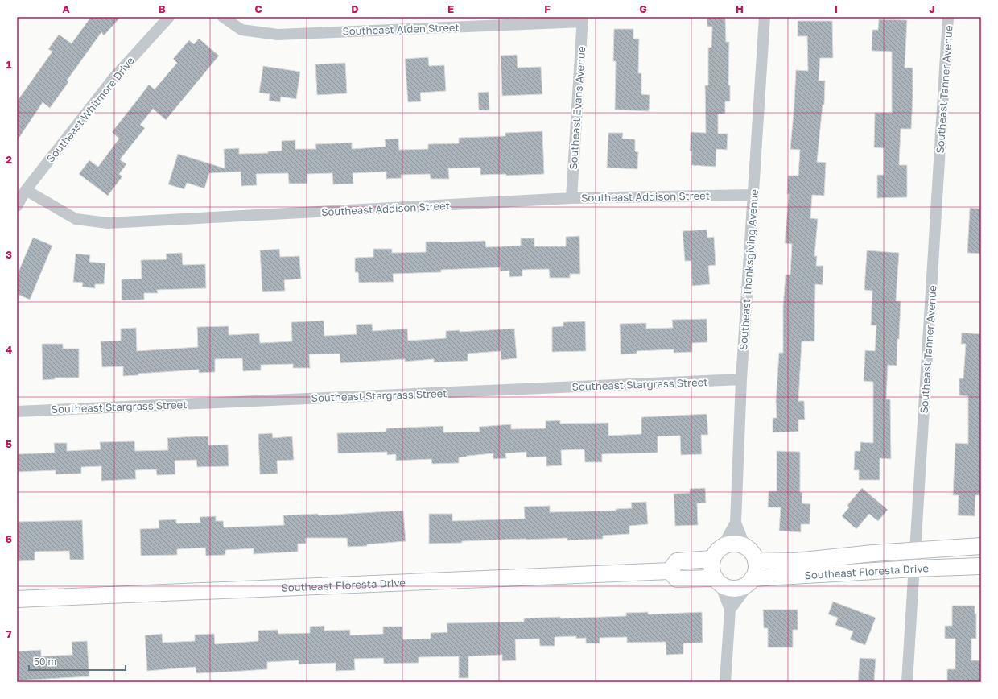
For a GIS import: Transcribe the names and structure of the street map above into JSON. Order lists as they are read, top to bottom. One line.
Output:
{"streets":{"street":["Southeast Alden Street","Southeast Tanner Avenue","Southeast Evans Avenue","Southeast Whitmore Drive","Southeast Addison Street","Southeast Thanksgiving Avenue","Southeast Stargrass Street","Southeast Floresta Drive"]},"crossings":[["Southeast Alden Street","Southeast Evans Avenue"],["Southeast Tanner Avenue","Southeast Floresta Drive"],["Southeast Evans Avenue","Southeast Addison Street"],["Southeast Whitmore Drive","Southeast Addison Street"],["Southeast Addison Street","Southeast Thanksgiving Avenue"],["Southeast Thanksgiving Avenue","Southeast Stargrass Street"],["Southeast Thanksgiving Avenue","Southeast Floresta Drive"]],"scale_bar":"50 m","grid":{"columns":["A","B","C","D","E","F","G","H","I","J"],"rows":["1","2","3","4","5","6","7"]}}
